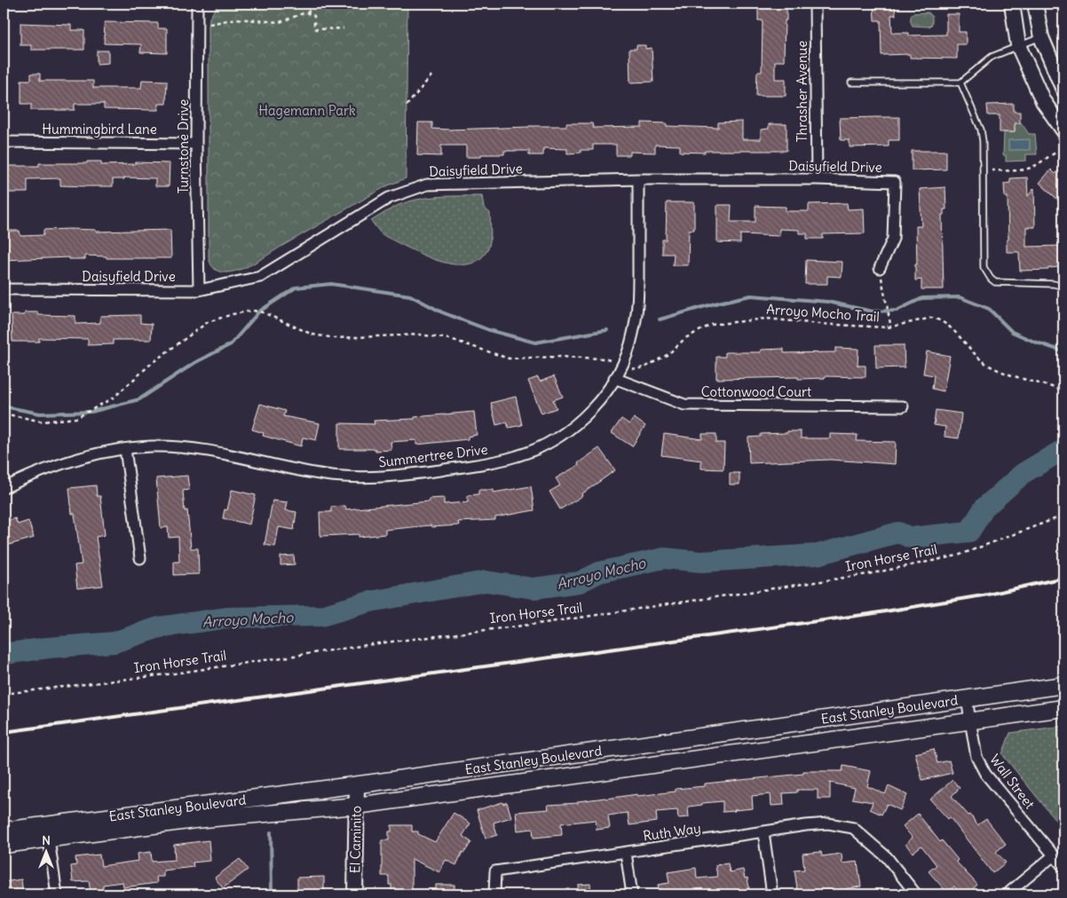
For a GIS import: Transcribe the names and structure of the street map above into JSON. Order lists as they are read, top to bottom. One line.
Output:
{"streets":{"main road":["East Stanley Boulevard","El Caminito"],"street":["Thrasher Avenue","Hummingbird Lane","Turnstone Drive","Daisyfield Drive","Cottonwood Court","Summertree Drive","Wall Street","Ruth Way"],"path":["Arroyo Mocho Trail","Iron Horse Trail"]},"crossings":[["Thrasher Avenue","Daisyfield Drive"],["Hummingbird Lane","Turnstone Drive"],["Turnstone Drive","Daisyfield Drive"],["Daisyfield Drive","Summertree Drive"],["Arroyo Mocho Trail","Summertree Drive"],["Cottonwood Court","Summertree Drive"],["East Stanley Boulevard","Wall Street"],["East Stanley Boulevard","El Caminito"]],"water":["Arroyo Mocho"],"parks":["Hagemann Park"],"north":"top"}
